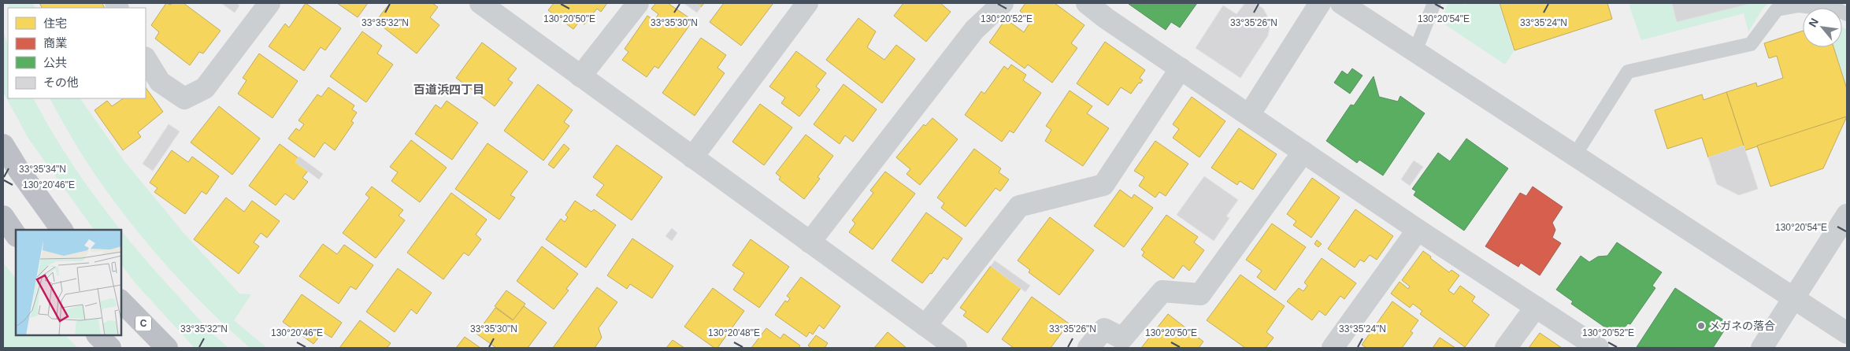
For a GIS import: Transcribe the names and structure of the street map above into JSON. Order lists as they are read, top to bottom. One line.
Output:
{"streets":{"highway":["C"]},"districts":["百道浜四丁目"],"places":["メガネの落合"],"legend":["住宅","商業","公共","その他"],"north":"top left","coordinates":["130°20'50\"E","130°20'52\"E","130°20'54\"E","33°35'26\"N","33°35'24\"N","33°35'32\"N","33°35'30\"N","33°35'34\"N","130°20'46\"E","130°20'48\"E"]}
